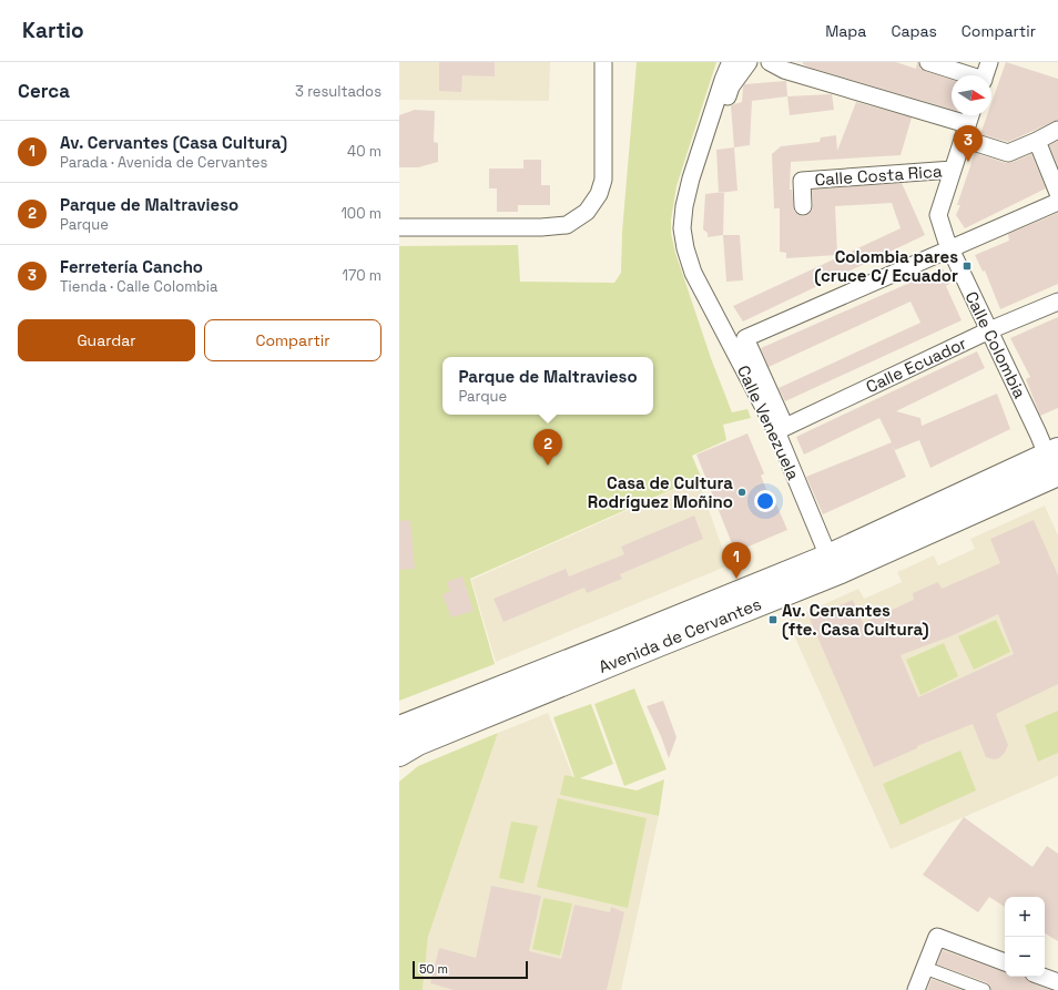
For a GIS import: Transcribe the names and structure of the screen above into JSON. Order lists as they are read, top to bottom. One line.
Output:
{"streets":{"main road":["Avenida de Cervantes"],"street":["Calle Costa Rica","Calle Colombia","Calle Ecuador","Calle Venezuela"]},"crossings":[["Calle Costa Rica","Calle Colombia"],["Calle Colombia","Calle Ecuador"],["Calle Colombia","Avenida de Cervantes"],["Calle Ecuador","Calle Venezuela"],["Calle Venezuela","Avenida de Cervantes"]],"places":{"transit":["Colombia pares (cruce C/ Ecuador","Av. Cervantes (fte. Casa Cultura)"],"other":["Casa de Cultura Rodríguez Moñino"]},"scale_bar":"50 m","north":"right","page":{"header":"Kartio","nav":["Mapa","Capas","Compartir"],"heading":["Cerca","3 resultados"],"list":[{"mark":"1","name":"Av. Cervantes (Casa Cultura)","note":"Parada · Avenida de Cervantes","value":"40 m"},{"mark":"2","name":"Parque de Maltravieso","note":"Parque","value":"100 m"},{"mark":"3","name":"Ferretería Cancho","note":"Tienda · Calle Colombia","value":"170 m"}],"pins":["3","2","1"],"buttons":["Guardar","Compartir"],"popup":["Parque de Maltravieso","Parque"],"map_buttons":["+","−"],"scale":"50 m"}}
